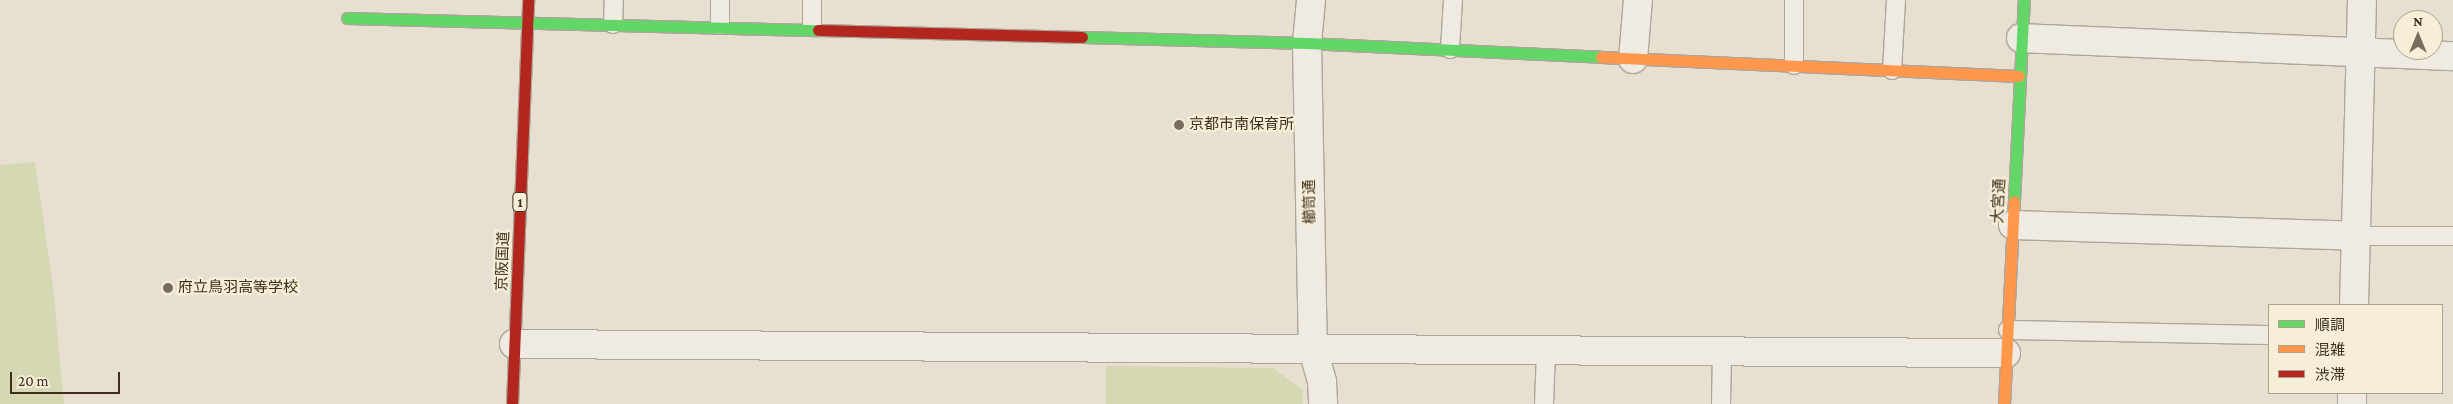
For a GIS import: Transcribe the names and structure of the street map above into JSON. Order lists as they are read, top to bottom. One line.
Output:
{"streets":{"main road":["大宮通","1","京阪国道"],"street":["櫛笥通"]},"places":["京都市南保育所","府立鳥羽高等学校"],"legend":["順調","混雑","渋滞"],"scale_bar":"20 m","north":"top"}
